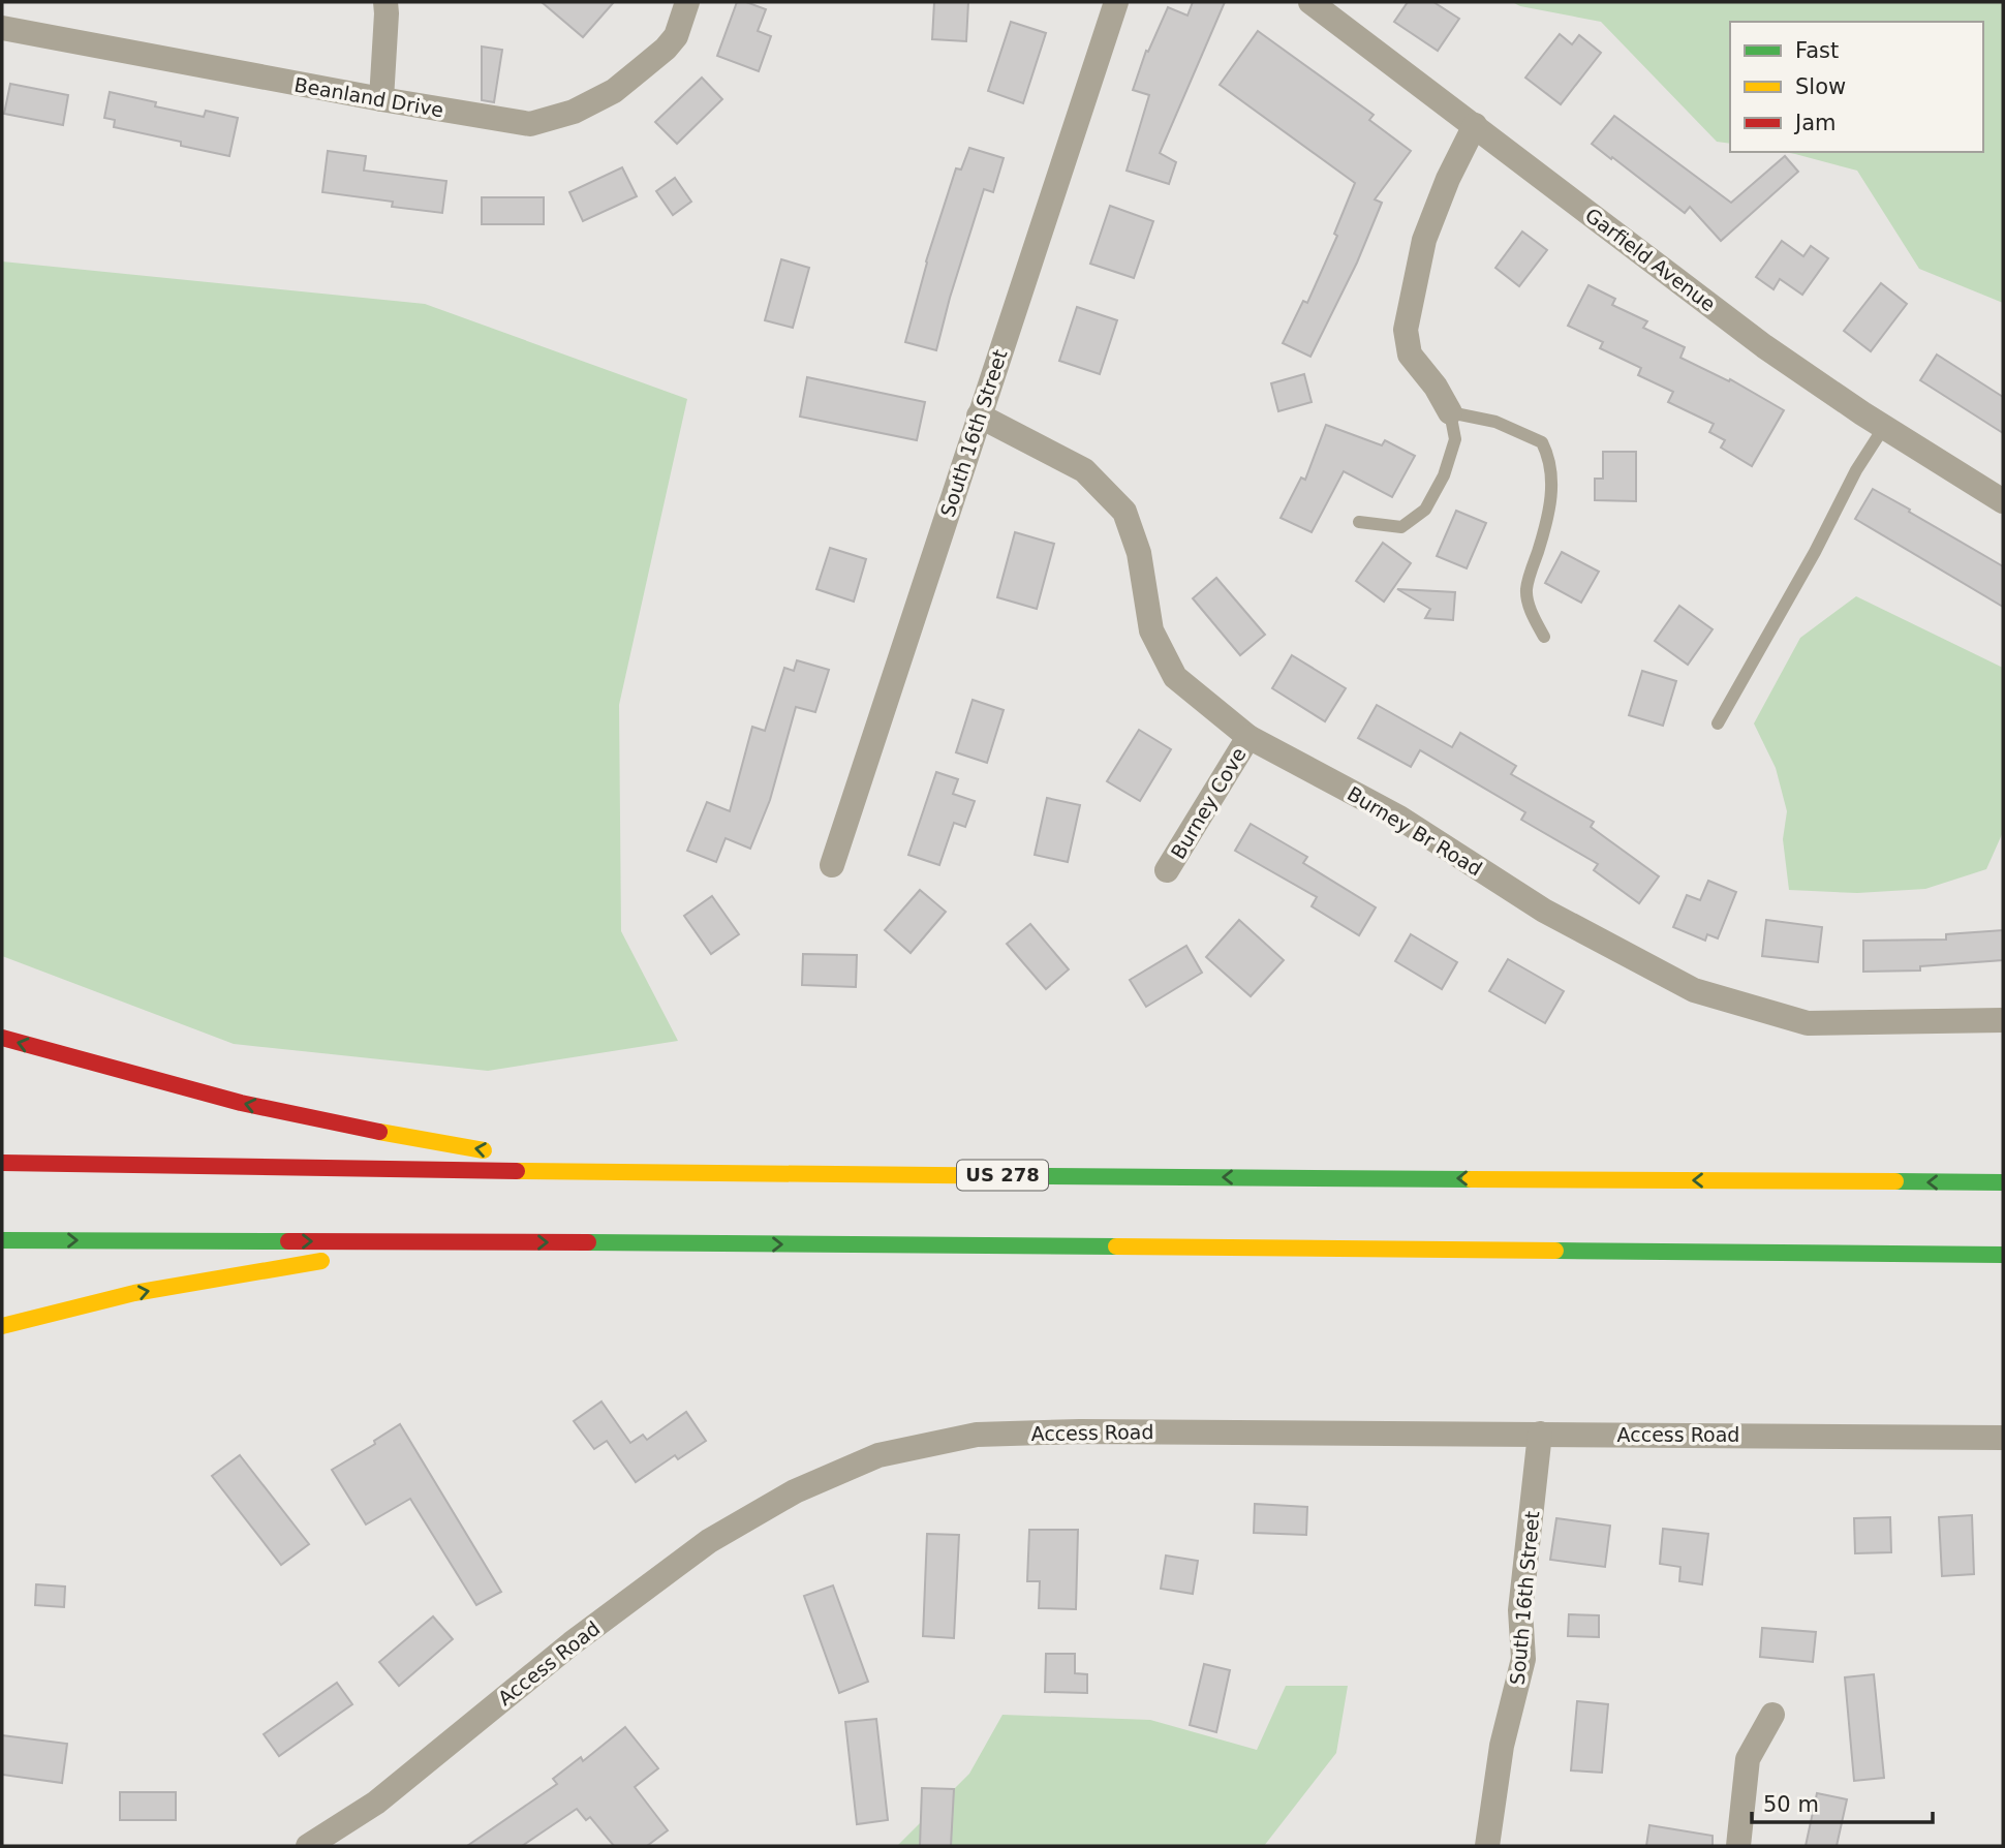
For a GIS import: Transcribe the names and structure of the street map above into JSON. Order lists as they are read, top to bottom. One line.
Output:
{"streets":{"highway":["US 278"],"street":["Beanland Drive","Garfield Avenue","South 16th Street","Burney Cove","Burney Br Road","Access Road"]},"crossings":[["South 16th Street","Burney Br Road"],["South 16th Street","Access Road"],["Burney Cove","Burney Br Road"]],"legend":["Fast","Slow","Jam"],"scale_bar":"50 m"}
